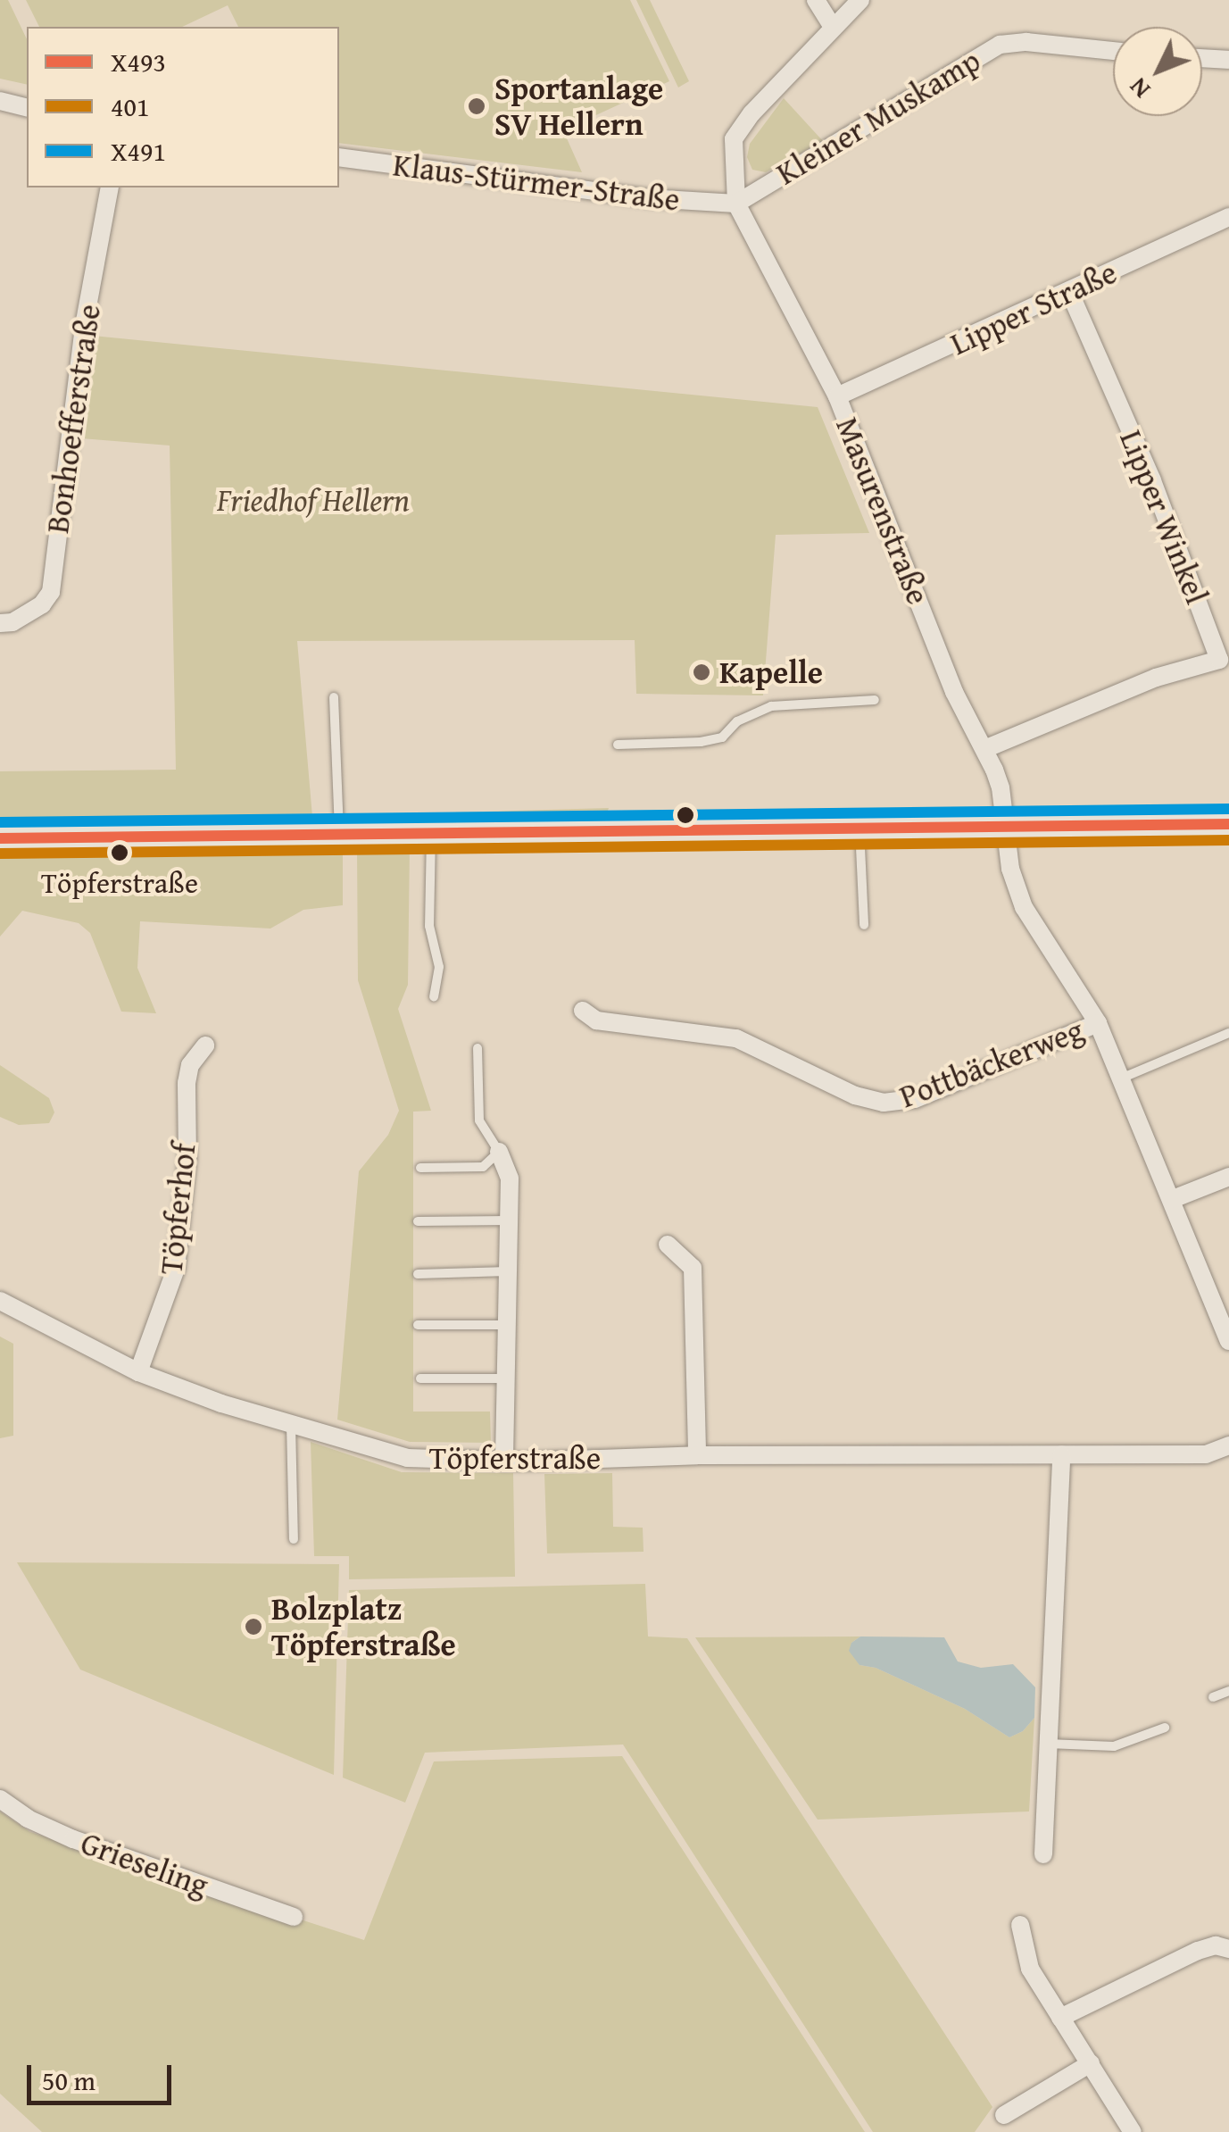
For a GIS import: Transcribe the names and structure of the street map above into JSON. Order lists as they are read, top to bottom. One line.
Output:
{"streets":{"street":["Kleiner Muskamp","Klaus-Stürmer-Straße","Lipper Straße","Bonhoefferstraße","Masurenstraße","Lipper Winkel","Pottbäckerweg","Töpferhof","Töpferstraße","Grieseling"]},"crossings":[["Kleiner Muskamp","Klaus-Stürmer-Straße"],["Kleiner Muskamp","Masurenstraße"],["Klaus-Stürmer-Straße","Masurenstraße"],["Lipper Straße","Masurenstraße"],["Lipper Straße","Lipper Winkel"],["Masurenstraße","Lipper Winkel"],["Masurenstraße","Pottbäckerweg"],["Töpferhof","Töpferstraße"]],"parks":["Friedhof Hellern"],"places":["Sportanlage SV Hellern","Kapelle","Töpferstraße","Bolzplatz Töpferstraße"],"lines":["transit line X491","transit line X493","transit line 401"],"legend":["X493","401","X491"],"scale_bar":"50 m","north":"bottom left"}
